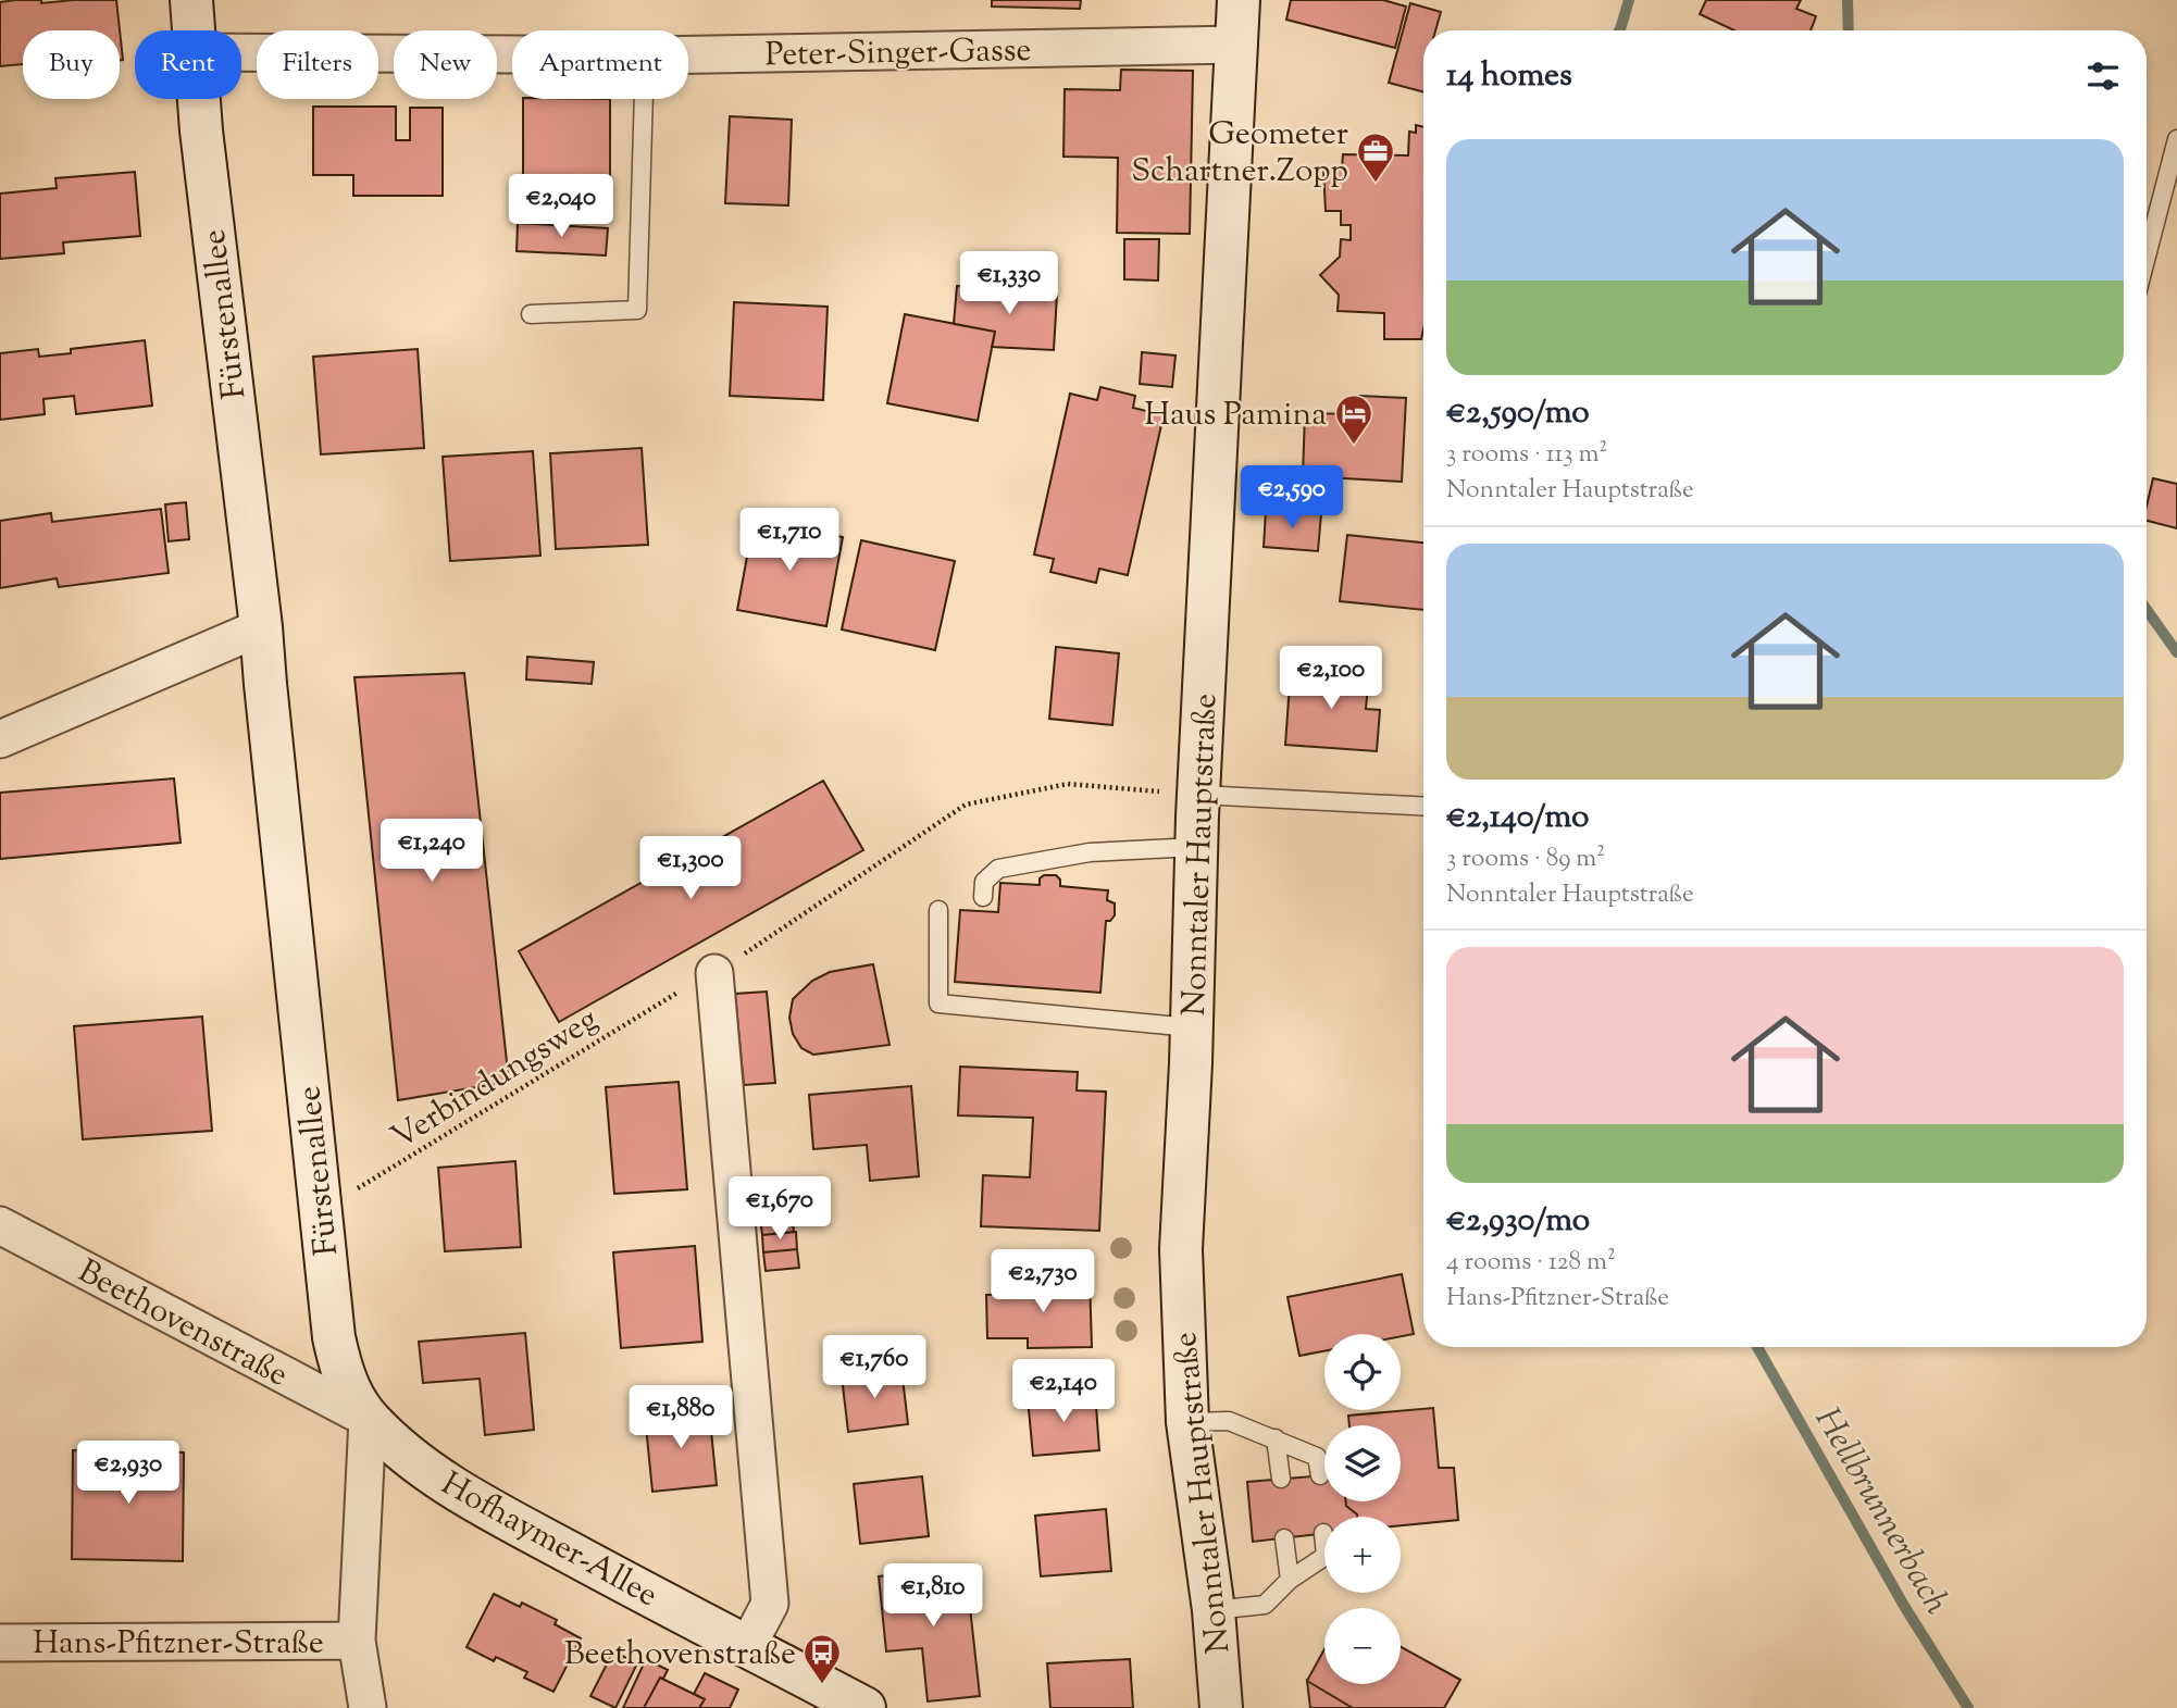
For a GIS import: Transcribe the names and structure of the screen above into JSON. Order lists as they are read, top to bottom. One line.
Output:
{"streets":{"street":["Peter-Singer-Gasse","Fürstenallee","Nonntaler Hauptstraße","Beethovenstraße","Hofhaymer-Allee","Hans-Pfitzner-Straße"],"path":["Verbindungsweg"]},"crossings":[["Peter-Singer-Gasse","Nonntaler Hauptstraße"],["Fürstenallee","Beethovenstraße"],["Fürstenallee","Hofhaymer-Allee"],["Beethovenstraße","Hofhaymer-Allee"]],"water":["Hellbrunnerbach"],"places":{"office":["Geometer Schartner.Zopp"],"hotel":["Haus Pamina"],"bus stop":["Beethovenstraße"]},"page":{"chip":["Buy","Rent","Filters","New","Apartment"],"heading":"14 homes","list":[{"name":"€2,590/mo","note":"3 rooms · 113 m² · Nonntaler Hauptstraße"},{"name":"€2,140/mo","note":"3 rooms · 89 m² · Nonntaler Hauptstraße"},{"name":"€2,930/mo","note":"4 rooms · 128 m² · Hans-Pfitzner-Straße"}],"price":["€2,040","€1,330","€2,590","€1,710","€2,100","€1,240","€1,300","€1,670","€2,730","€1,760","€2,140","€1,880","€2,930","€1,810"],"map_buttons":["+","−"]}}
